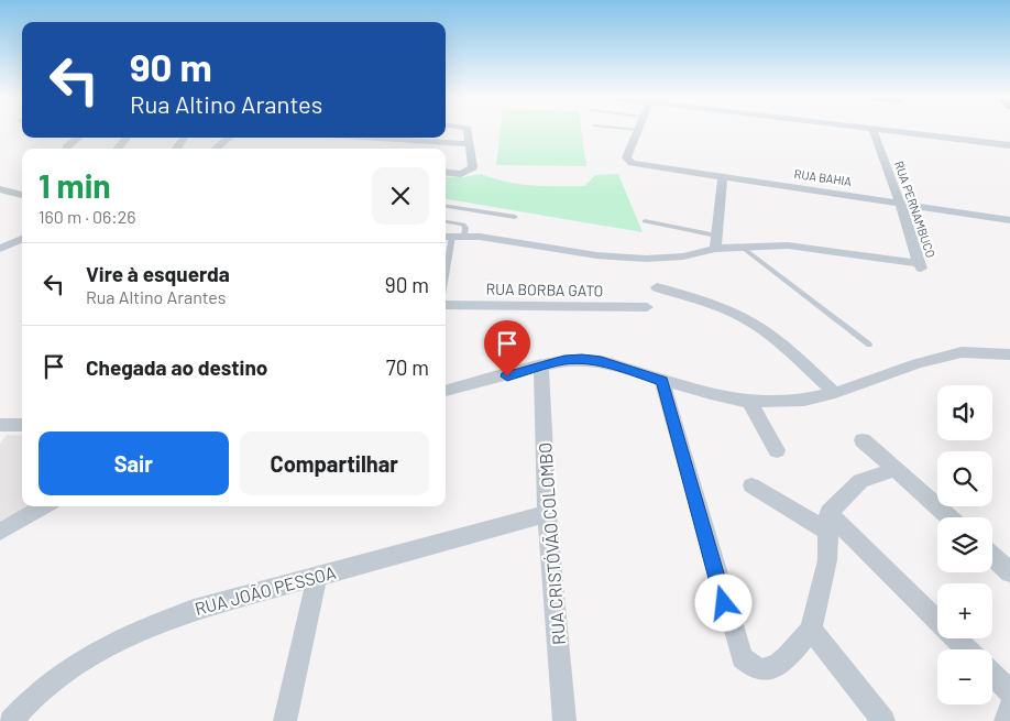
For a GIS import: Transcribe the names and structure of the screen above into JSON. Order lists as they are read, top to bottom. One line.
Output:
{"streets":{"street":["RUA BAHIA","RUA PERNAMBUCO","RUA BORBA GATO","RUA CRISTÓVÃO COLOMBO","RUA JOÃO PESSOA"]},"crossings":[["RUA BAHIA","RUA PERNAMBUCO"],["RUA CRISTÓVÃO COLOMBO","RUA JOÃO PESSOA"]],"page":{"turn":["90 m","Rua Altino Arantes"],"heading":["1 min","160 m · 06:26"],"list":[{"name":"Vire à esquerda","note":"Rua Altino Arantes","value":"90 m"},{"name":"Chegada ao destino","value":"70 m"}],"map_buttons":["+","−"],"buttons":["Sair","Compartilhar"]}}
